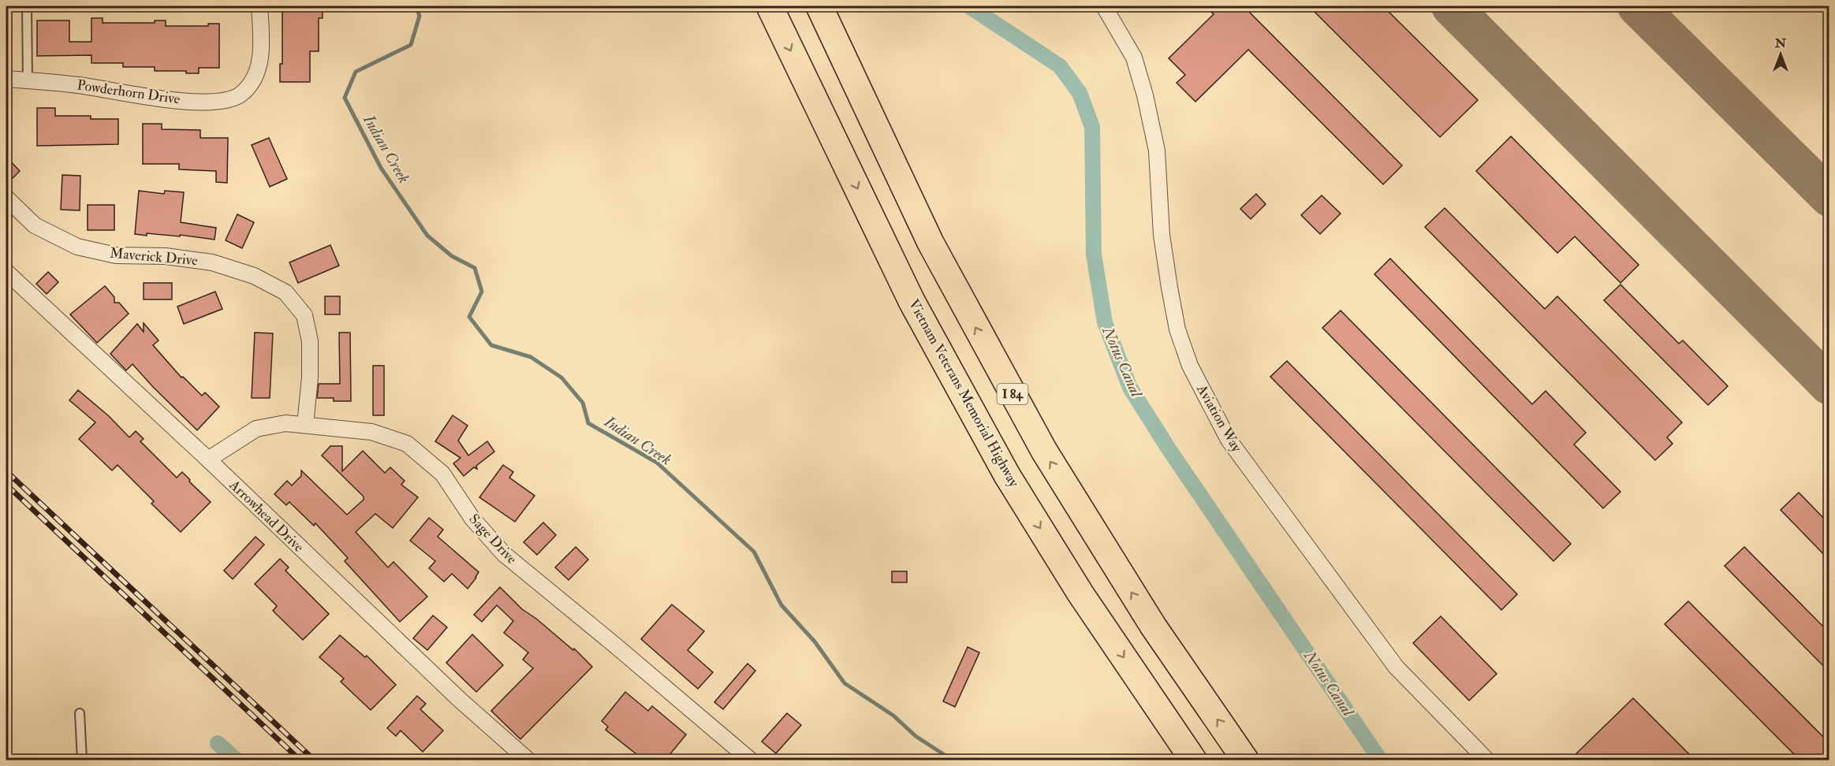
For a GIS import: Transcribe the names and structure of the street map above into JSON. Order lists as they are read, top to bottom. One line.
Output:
{"streets":{"highway":["Vietnam Veterans Memorial Highway","I 84"],"street":["Powderhorn Drive","Maverick Drive","Aviation Way","Arrowhead Drive","Sage Drive"]},"crossings":[["Maverick Drive","Sage Drive"],["Arrowhead Drive","Sage Drive"]],"water":["Indian Creek","Notus Canal"],"north":"top"}
